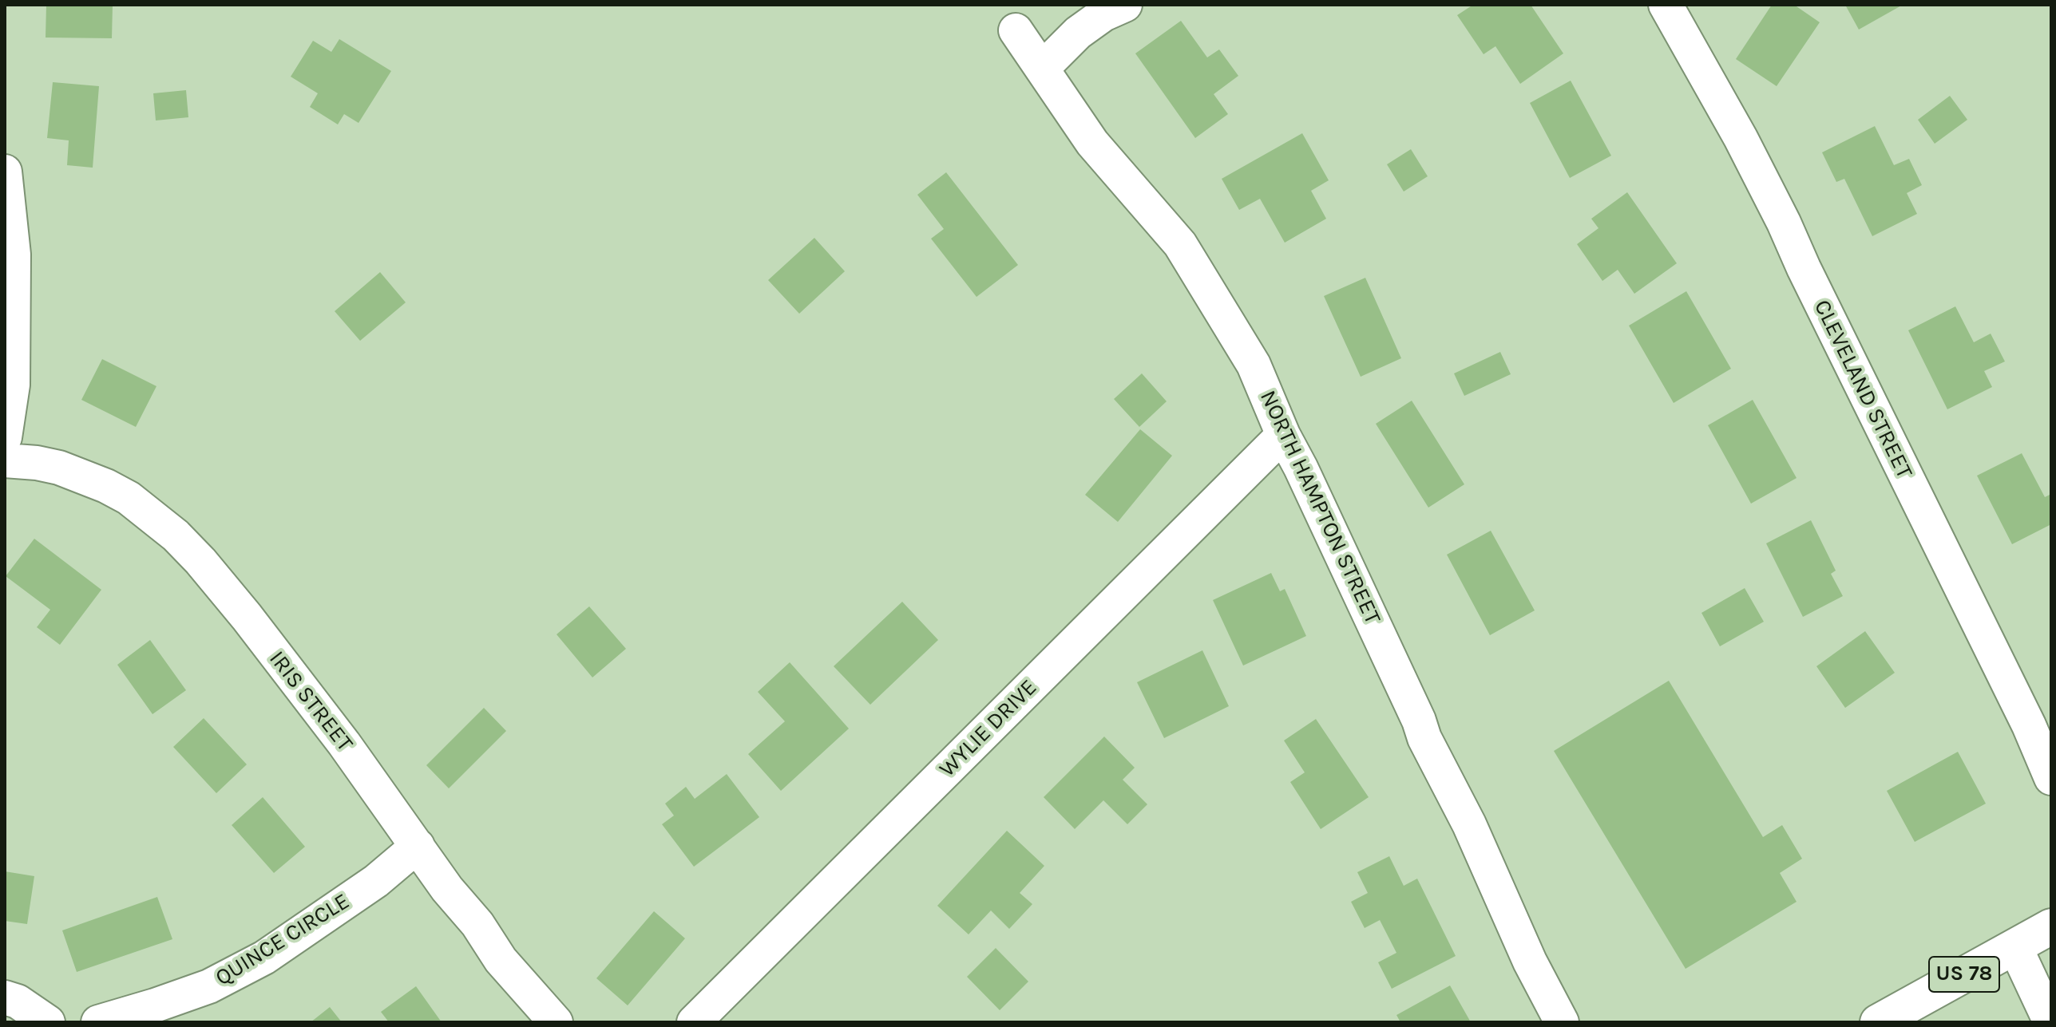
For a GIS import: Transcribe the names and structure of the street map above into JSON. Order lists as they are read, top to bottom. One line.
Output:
{"streets":{"main road":["US 78"],"street":["CLEVELAND STREET","NORTH HAMPTON STREET","IRIS STREET","WYLIE DRIVE","QUINCE CIRCLE"]},"crossings":[["NORTH HAMPTON STREET","WYLIE DRIVE"],["IRIS STREET","QUINCE CIRCLE"]]}
